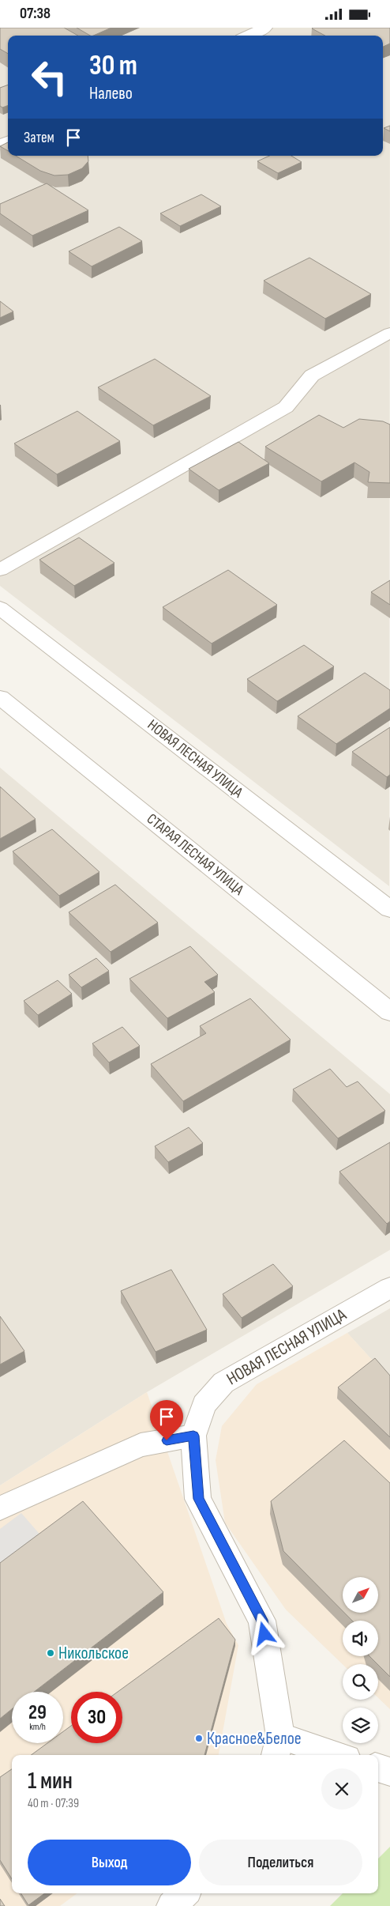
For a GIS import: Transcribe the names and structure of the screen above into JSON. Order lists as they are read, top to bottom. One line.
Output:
{"streets":{"street":["НОВАЯ ЛЕСНАЯ УЛИЦА","СТАРАЯ ЛЕСНАЯ УЛИЦА"]},"places":["Никольское","Красное&Белое"],"north":"top right","page":{"status":"07:38","turn":["30 m","Налево"],"then":"Затем","speed":"29 km/h","limit":"30","heading":["1 мин","40 m · 07:39"],"buttons":["Выход","Поделиться"]}}
